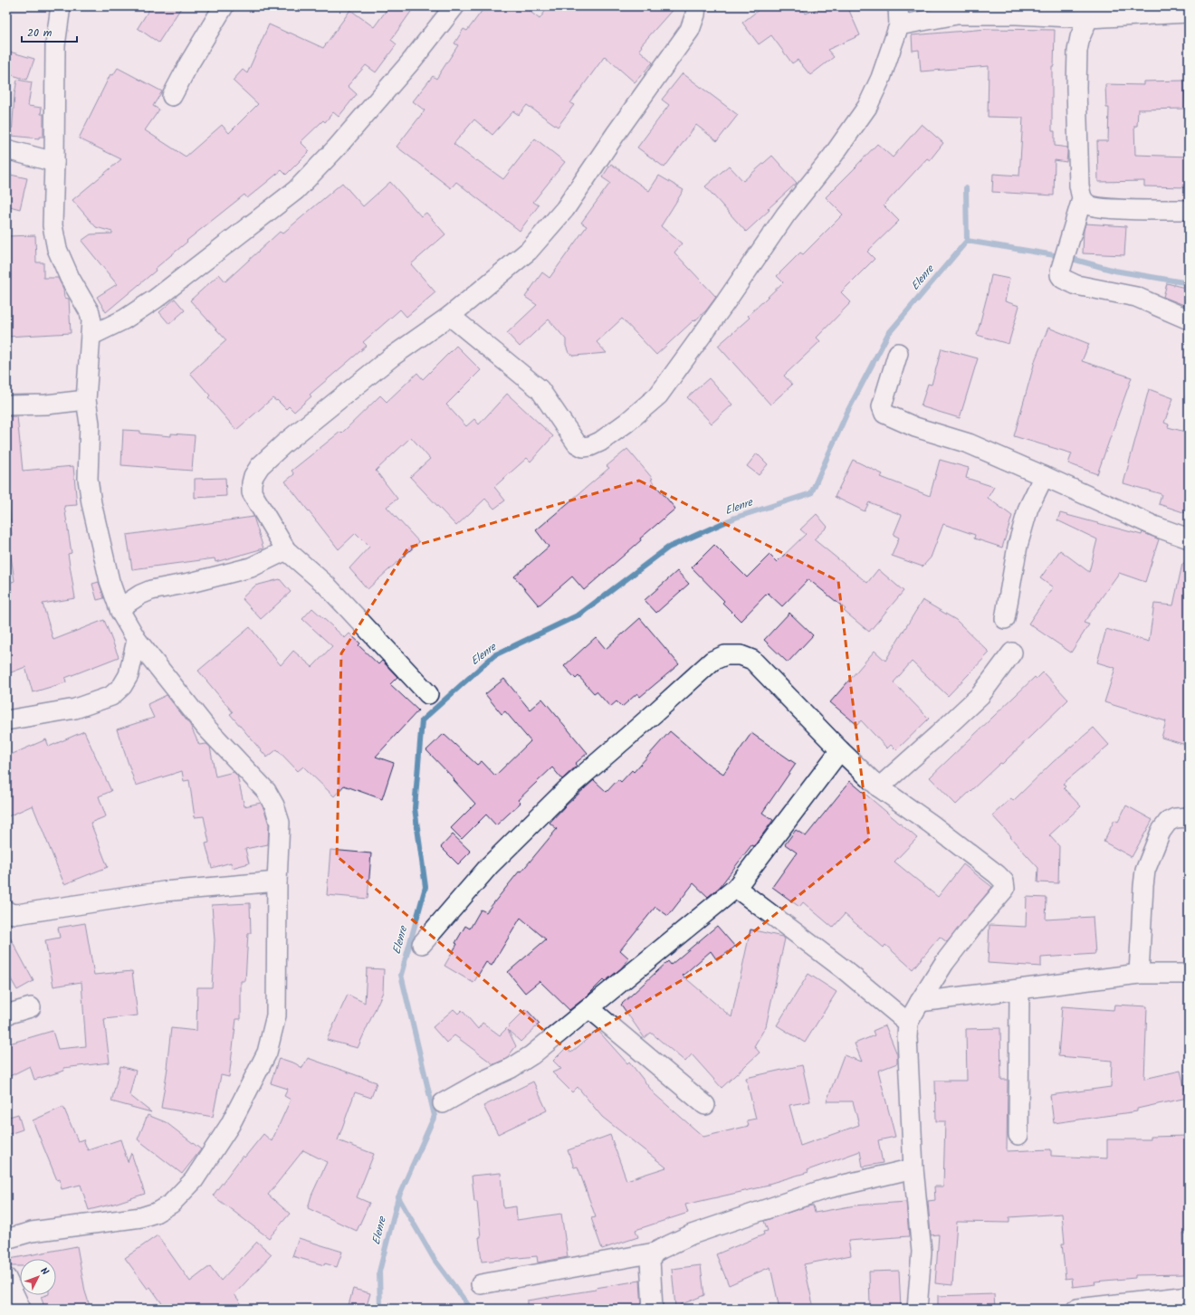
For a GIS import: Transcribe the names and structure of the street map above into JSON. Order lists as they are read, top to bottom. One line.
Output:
{"water":["Elenre"],"scale_bar":"20 m","north":"top right"}
